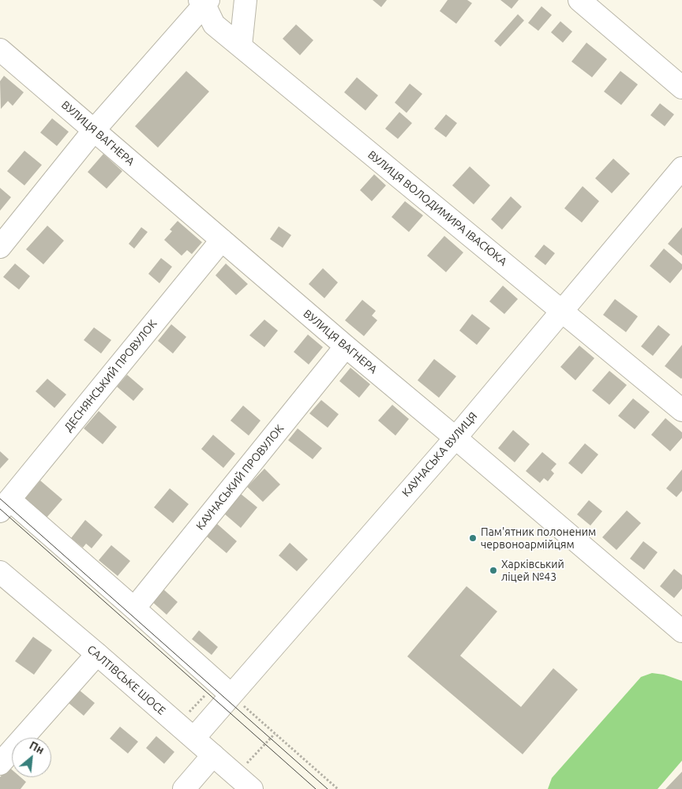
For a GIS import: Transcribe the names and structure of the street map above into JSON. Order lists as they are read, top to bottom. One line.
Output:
{"streets":{"street":["ВУЛИЦЯ ВАГНЕРА","ВУЛИЦЯ ВОЛОДИМИРА ІВАСЮКА","ДЕСНЯНСЬКИЙ ПРОВУЛОК","КАУНАСЬКА ВУЛИЦЯ","КАУНАСЬКИЙ ПРОВУЛОК","САЛТІВСЬКЕ ШОСЕ"]},"crossings":[["ВУЛИЦЯ ВАГНЕРА","ДЕСНЯНСЬКИЙ ПРОВУЛОК"],["ВУЛИЦЯ ВАГНЕРА","КАУНАСЬКА ВУЛИЦЯ"],["ВУЛИЦЯ ВАГНЕРА","КАУНАСЬКИЙ ПРОВУЛОК"],["ВУЛИЦЯ ВОЛОДИМИРА ІВАСЮКА","КАУНАСЬКА ВУЛИЦЯ"],["КАУНАСЬКА ВУЛИЦЯ","САЛТІВСЬКЕ ШОСЕ"]],"places":["Пам'ятник полоненим червоноармійцям","Харківський ліцей №43"],"north":"top right"}
